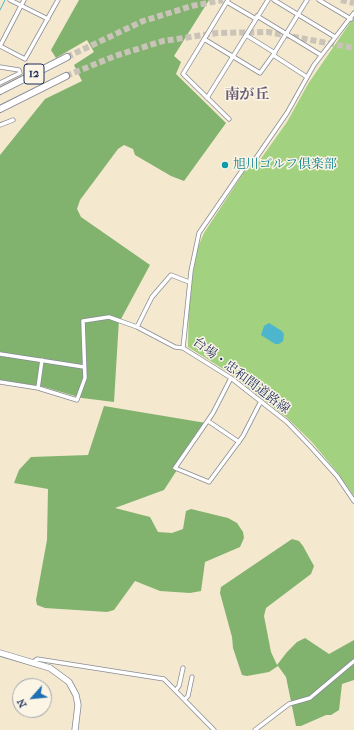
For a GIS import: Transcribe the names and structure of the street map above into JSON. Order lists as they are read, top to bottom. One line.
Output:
{"streets":{"highway":["12"],"street":["台場・忠和間道路線"]},"districts":["南が丘"],"places":["旭川ゴルフ倶楽部"],"north":"bottom left"}
